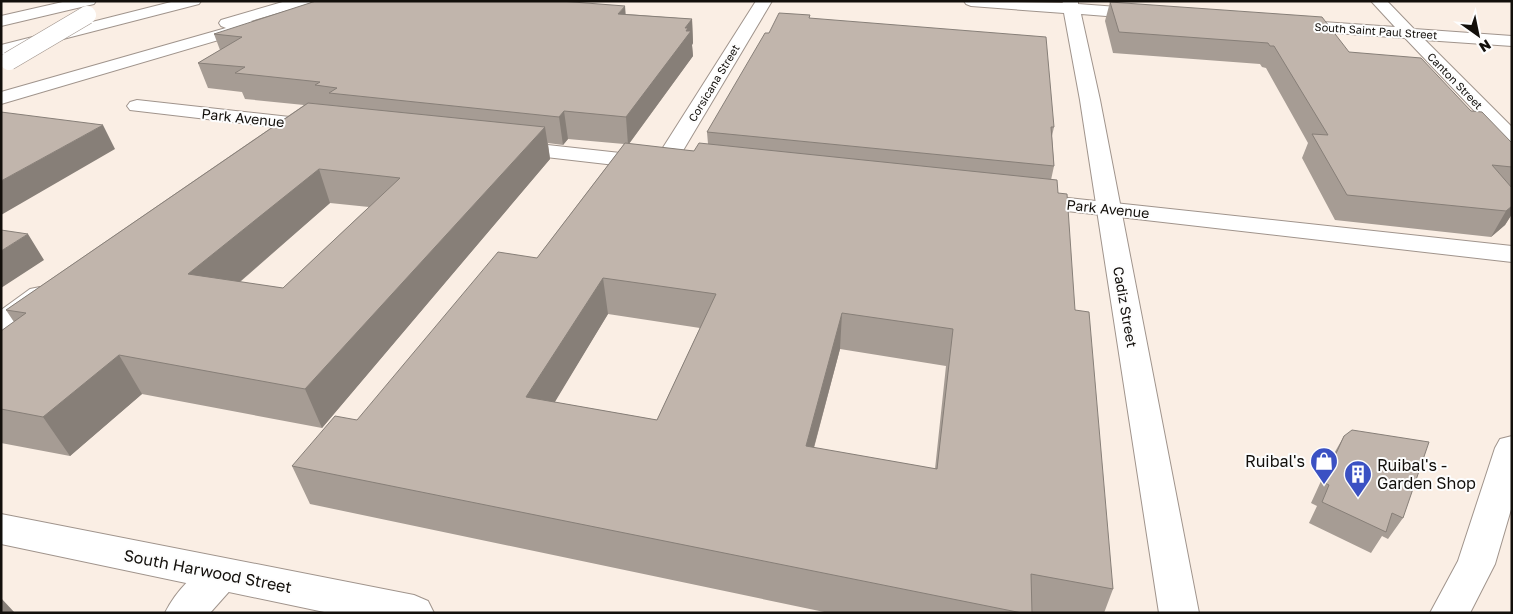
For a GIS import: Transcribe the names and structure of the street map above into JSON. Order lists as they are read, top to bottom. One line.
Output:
{"streets":{"main road":["South Saint Paul Street","Canton Street","Corsicana Street","Park Avenue","Cadiz Street","South Harwood Street"]},"crossings":[["South Saint Paul Street","Canton Street"],["Park Avenue","Cadiz Street"]],"places":{"shop":["Ruibal's"],"building":["Ruibal's - Garden Shop"]},"north":"bottom right"}
